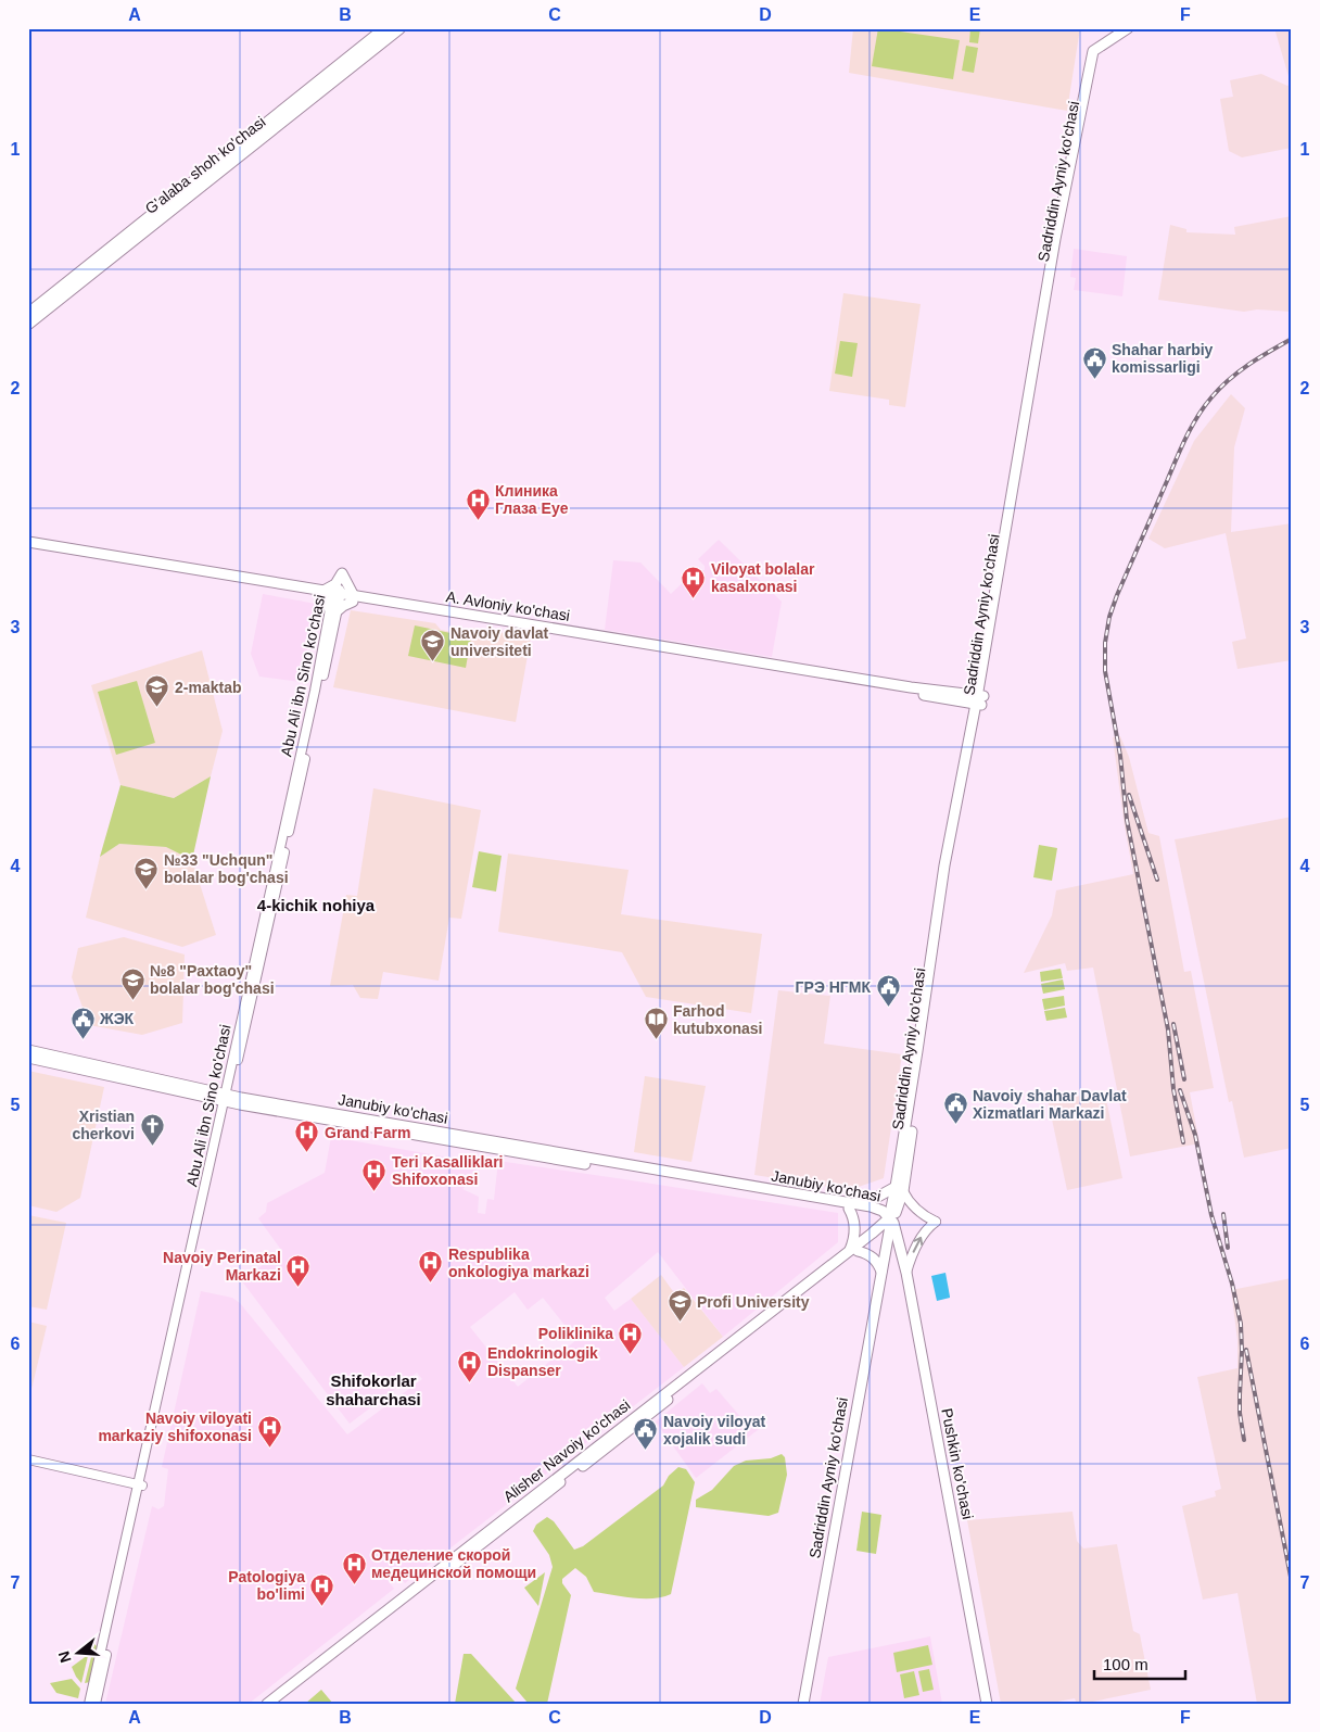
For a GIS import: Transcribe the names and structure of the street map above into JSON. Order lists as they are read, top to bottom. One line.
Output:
{"streets":{"main road":["G'alaba shoh ko'chasi","Sadriddin Ayniy ko'chasi","A. Avloniy ko'chasi","Janubiy ko'chasi","Alisher Navoiy ko'chasi","Pushkin ko'chasi"],"street":["Abu Ali ibn Sino ko'chasi"]},"crossings":[["Sadriddin Ayniy ko'chasi","A. Avloniy ko'chasi"],["Sadriddin Ayniy ko'chasi","Janubiy ko'chasi"],["Sadriddin Ayniy ko'chasi","Alisher Navoiy ko'chasi"],["Sadriddin Ayniy ko'chasi","Pushkin ko'chasi"],["A. Avloniy ko'chasi","Abu Ali ibn Sino ko'chasi"],["Abu Ali ibn Sino ko'chasi","Janubiy ko'chasi"],["Janubiy ko'chasi","Alisher Navoiy ko'chasi"],["Janubiy ko'chasi","Pushkin ko'chasi"],["Alisher Navoiy ko'chasi","Pushkin ko'chasi"]],"districts":["4-kichik nohiya","Shifokorlar shaharchasi"],"places":{"public building":["Shahar harbiy komissarligi","ГРЭ НГМК","ЖЭК","Navoiy shahar Davlat Xizmatlari Markazi","Navoiy viloyat xojalik sudi"],"hospital":["Клиника Глаза Eye","Viloyat bolalar kasalxonasi","Grand Farm","Teri Kasalliklari Shifoxonasi","Respublika onkologiya markazi","Navoiy Perinatal Markazi","Poliklinika","Endokrinologik Dispanser","Navoiy viloyati markaziy shifoxonasi","Отделение скорой медецинской помощи","Patologiya bo'limi"],"school or university":["Navoiy davlat universiteti","2-maktab","№33 \"Uchqun\" bolalar bog'chasi","№8 \"Paxtaoy\" bolalar bog'chasi","Profi University"],"library":["Farhod kutubxonasi"],"church":["Xristian cherkovi"]},"scale_bar":"100 m","north":"left","grid":{"columns":["A","B","C","D","E","F"],"rows":["1","2","3","4","5","6","7"]}}
